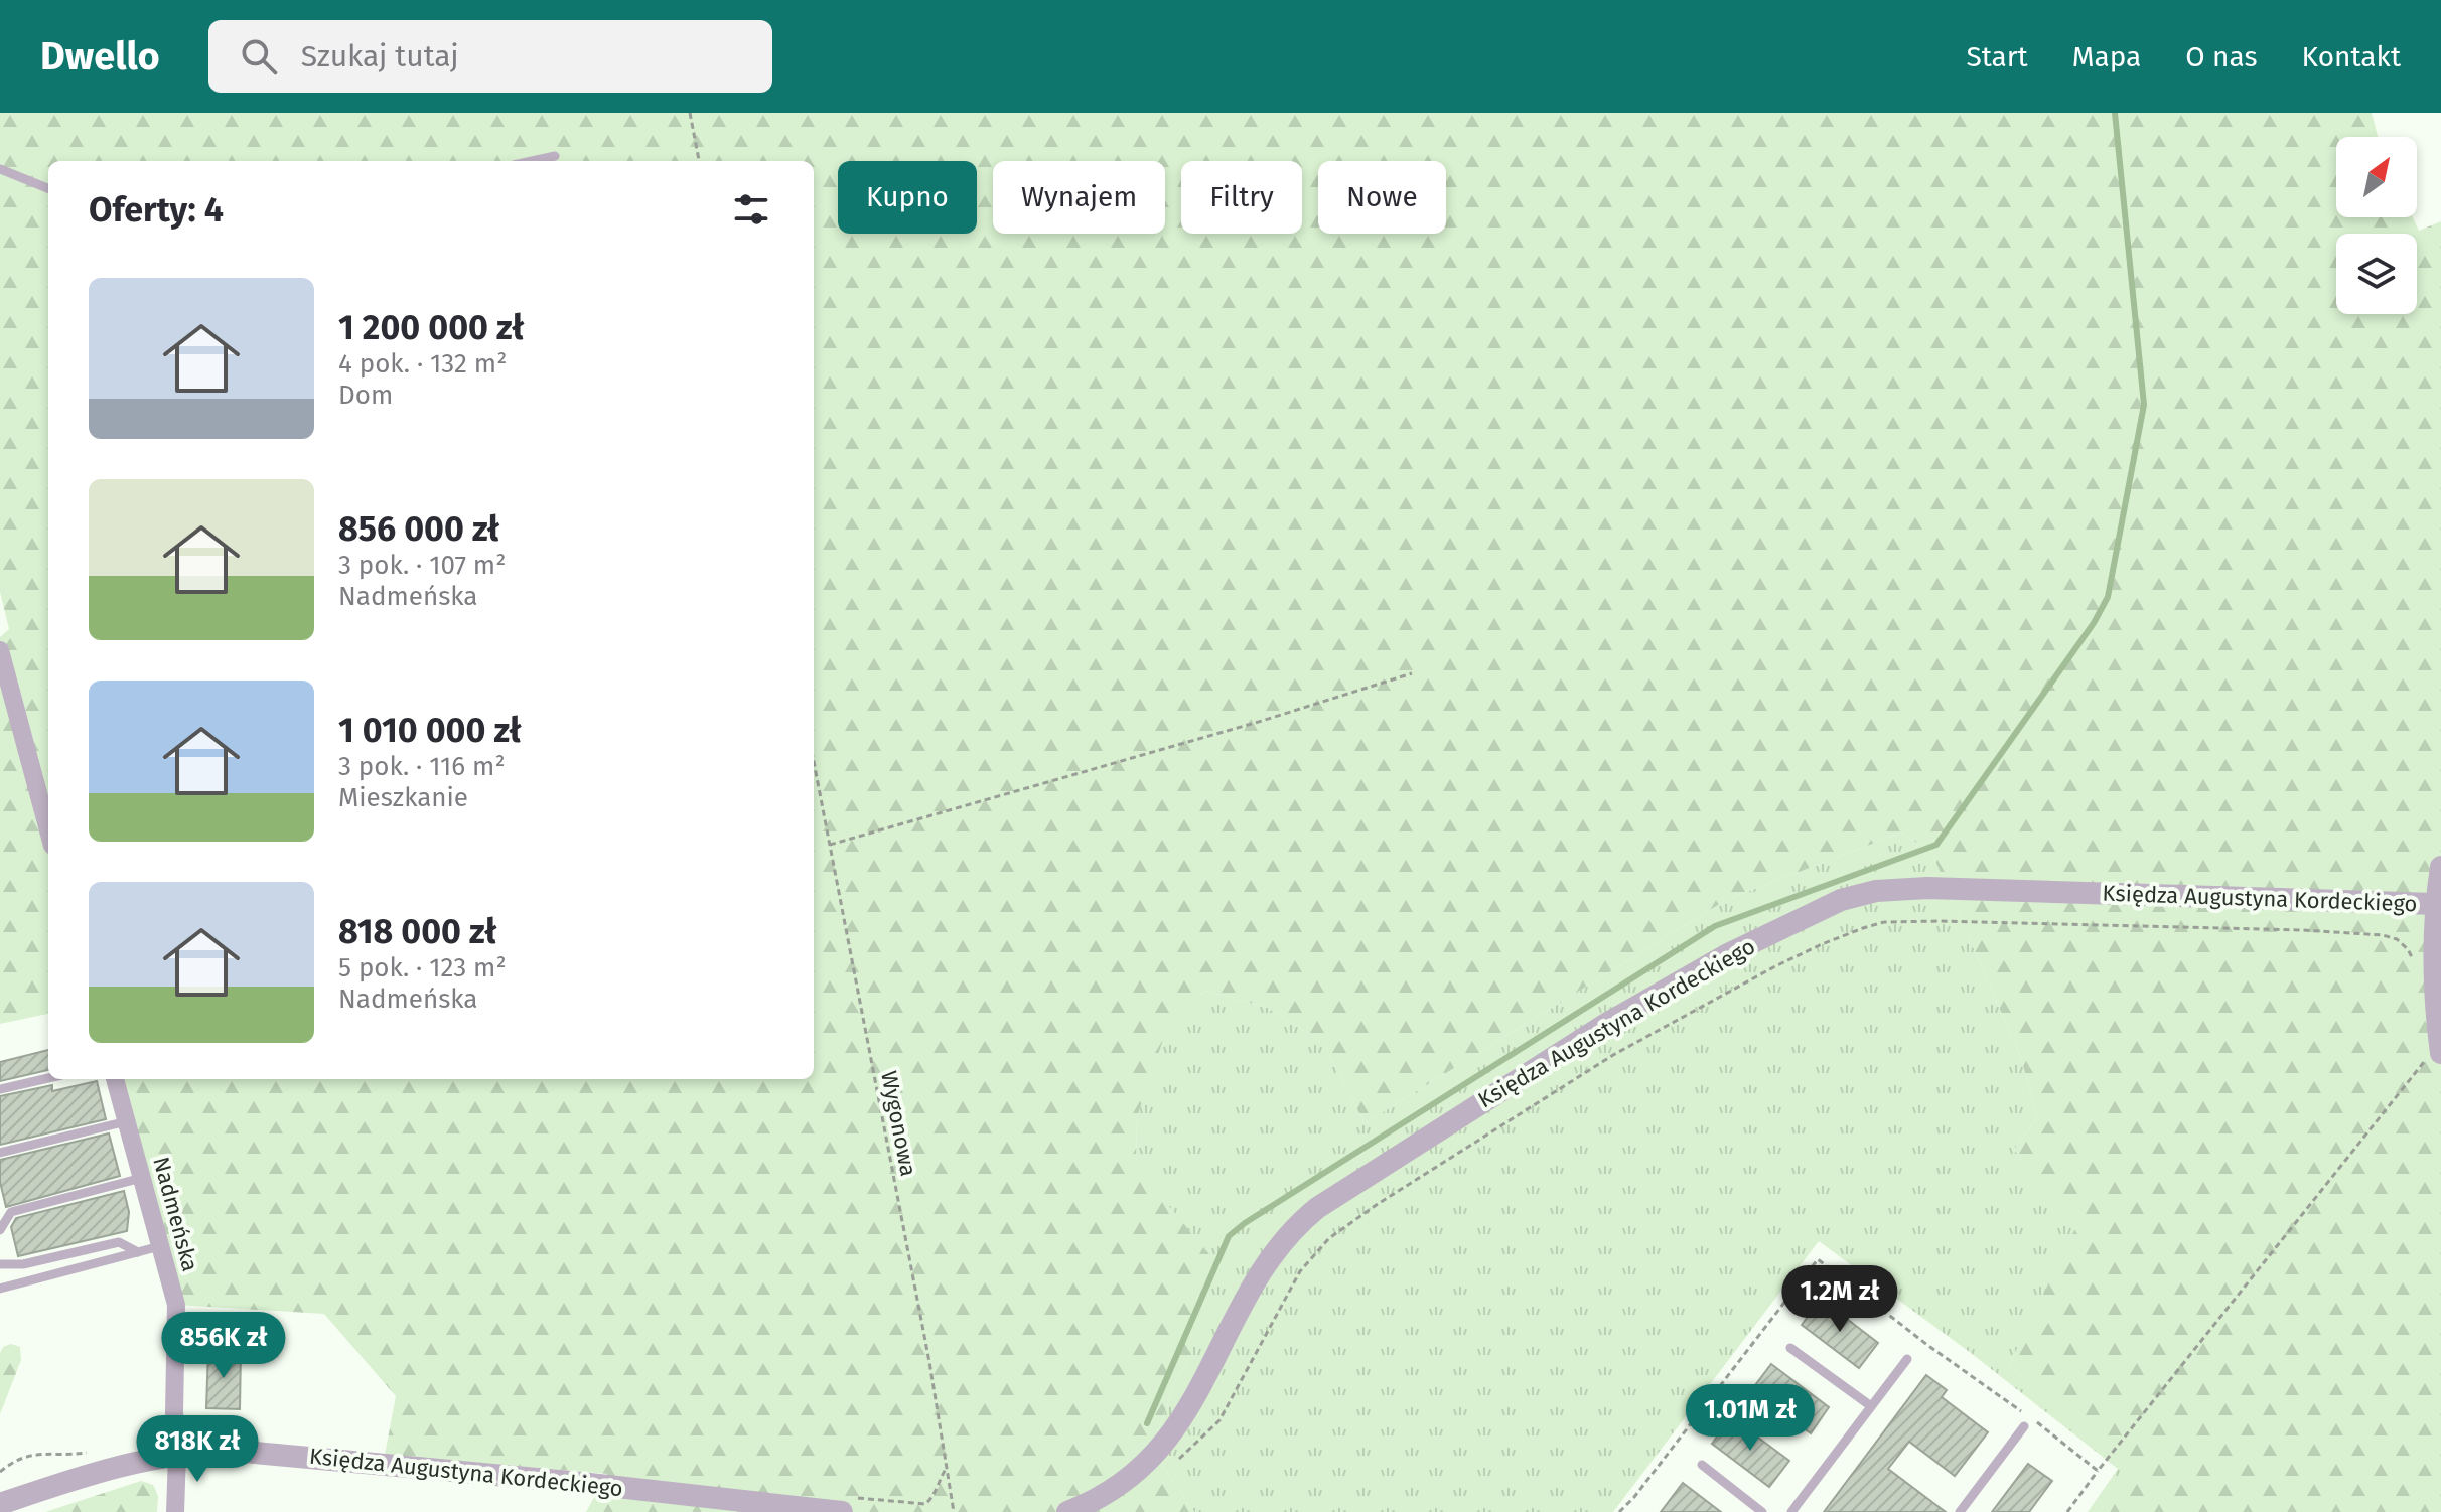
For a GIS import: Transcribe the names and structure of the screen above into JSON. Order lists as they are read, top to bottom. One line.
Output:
{"streets":{"street":["Księdza Augustyna Kordeckiego","Nadmeńska"],"path":["Wygonowa"]},"crossings":[["Księdza Augustyna Kordeckiego","Nadmeńska"]],"north":"top right","page":{"header":"Dwello","search":"Szukaj tutaj","nav":["Start","Mapa","O nas","Kontakt"],"chip":["Kupno","Wynajem","Filtry","Nowe"],"heading":"Oferty: 4","list":[{"name":"1 200 000 zł","note":"4 pok. · 132 m² · Dom"},{"name":"856 000 zł","note":"3 pok. · 107 m² · Nadmeńska"},{"name":"1 010 000 zł","note":"3 pok. · 116 m² · Mieszkanie"},{"name":"818 000 zł","note":"5 pok. · 123 m² · Nadmeńska"}],"price":["1.2M zł","856K zł","1.01M zł","818K zł"]}}
